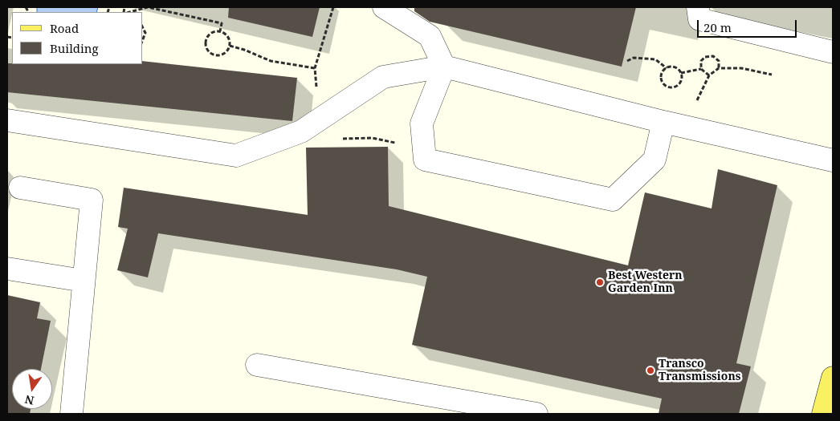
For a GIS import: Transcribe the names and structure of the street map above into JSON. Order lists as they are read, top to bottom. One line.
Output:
{"places":["Best Western Garden Inn","Transco Transmissions"],"legend":["Road","Building"],"scale_bar":"20 m","north":"bottom"}
